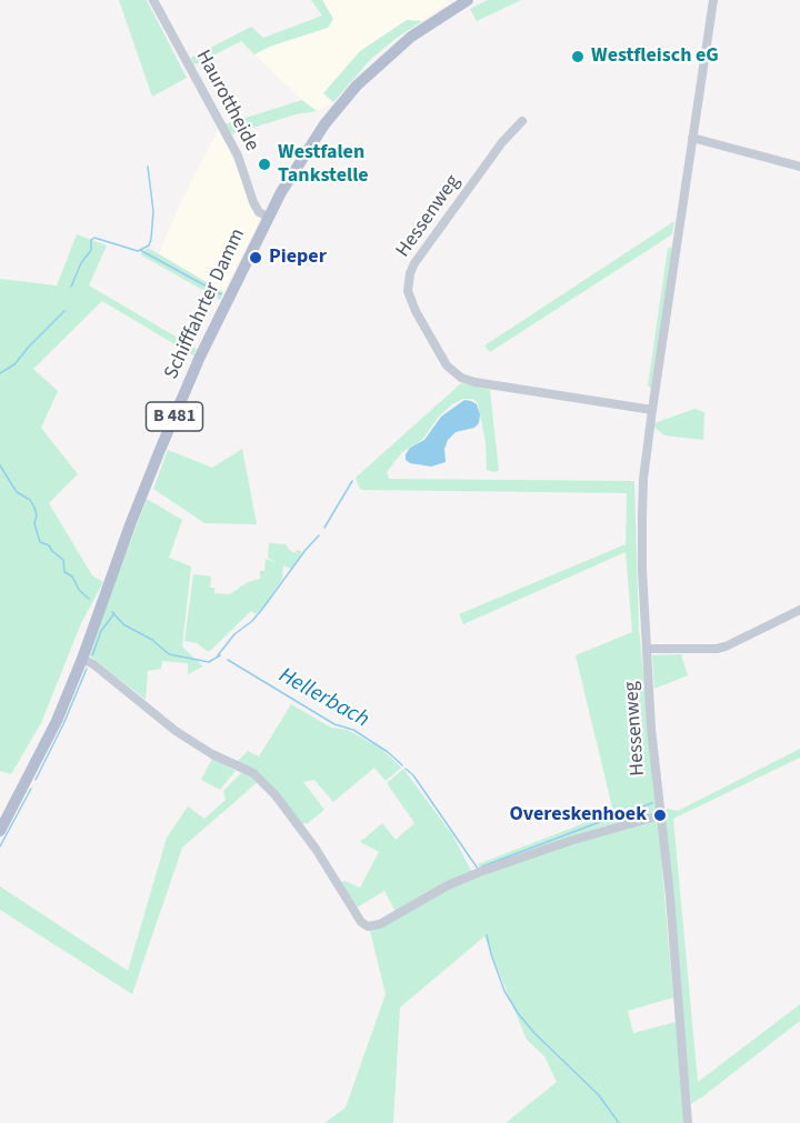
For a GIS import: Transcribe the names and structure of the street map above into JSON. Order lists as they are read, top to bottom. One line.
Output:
{"streets":{"main road":["Schifffahrter Damm","B 481"],"street":["Haurottheide","Hessenweg"]},"crossings":[["Haurottheide","Schifffahrter Damm"]],"water":["Hellerbach"],"places":["Westfleisch eG","Westfalen Tankstelle","Pieper","Overeskenhoek"]}
